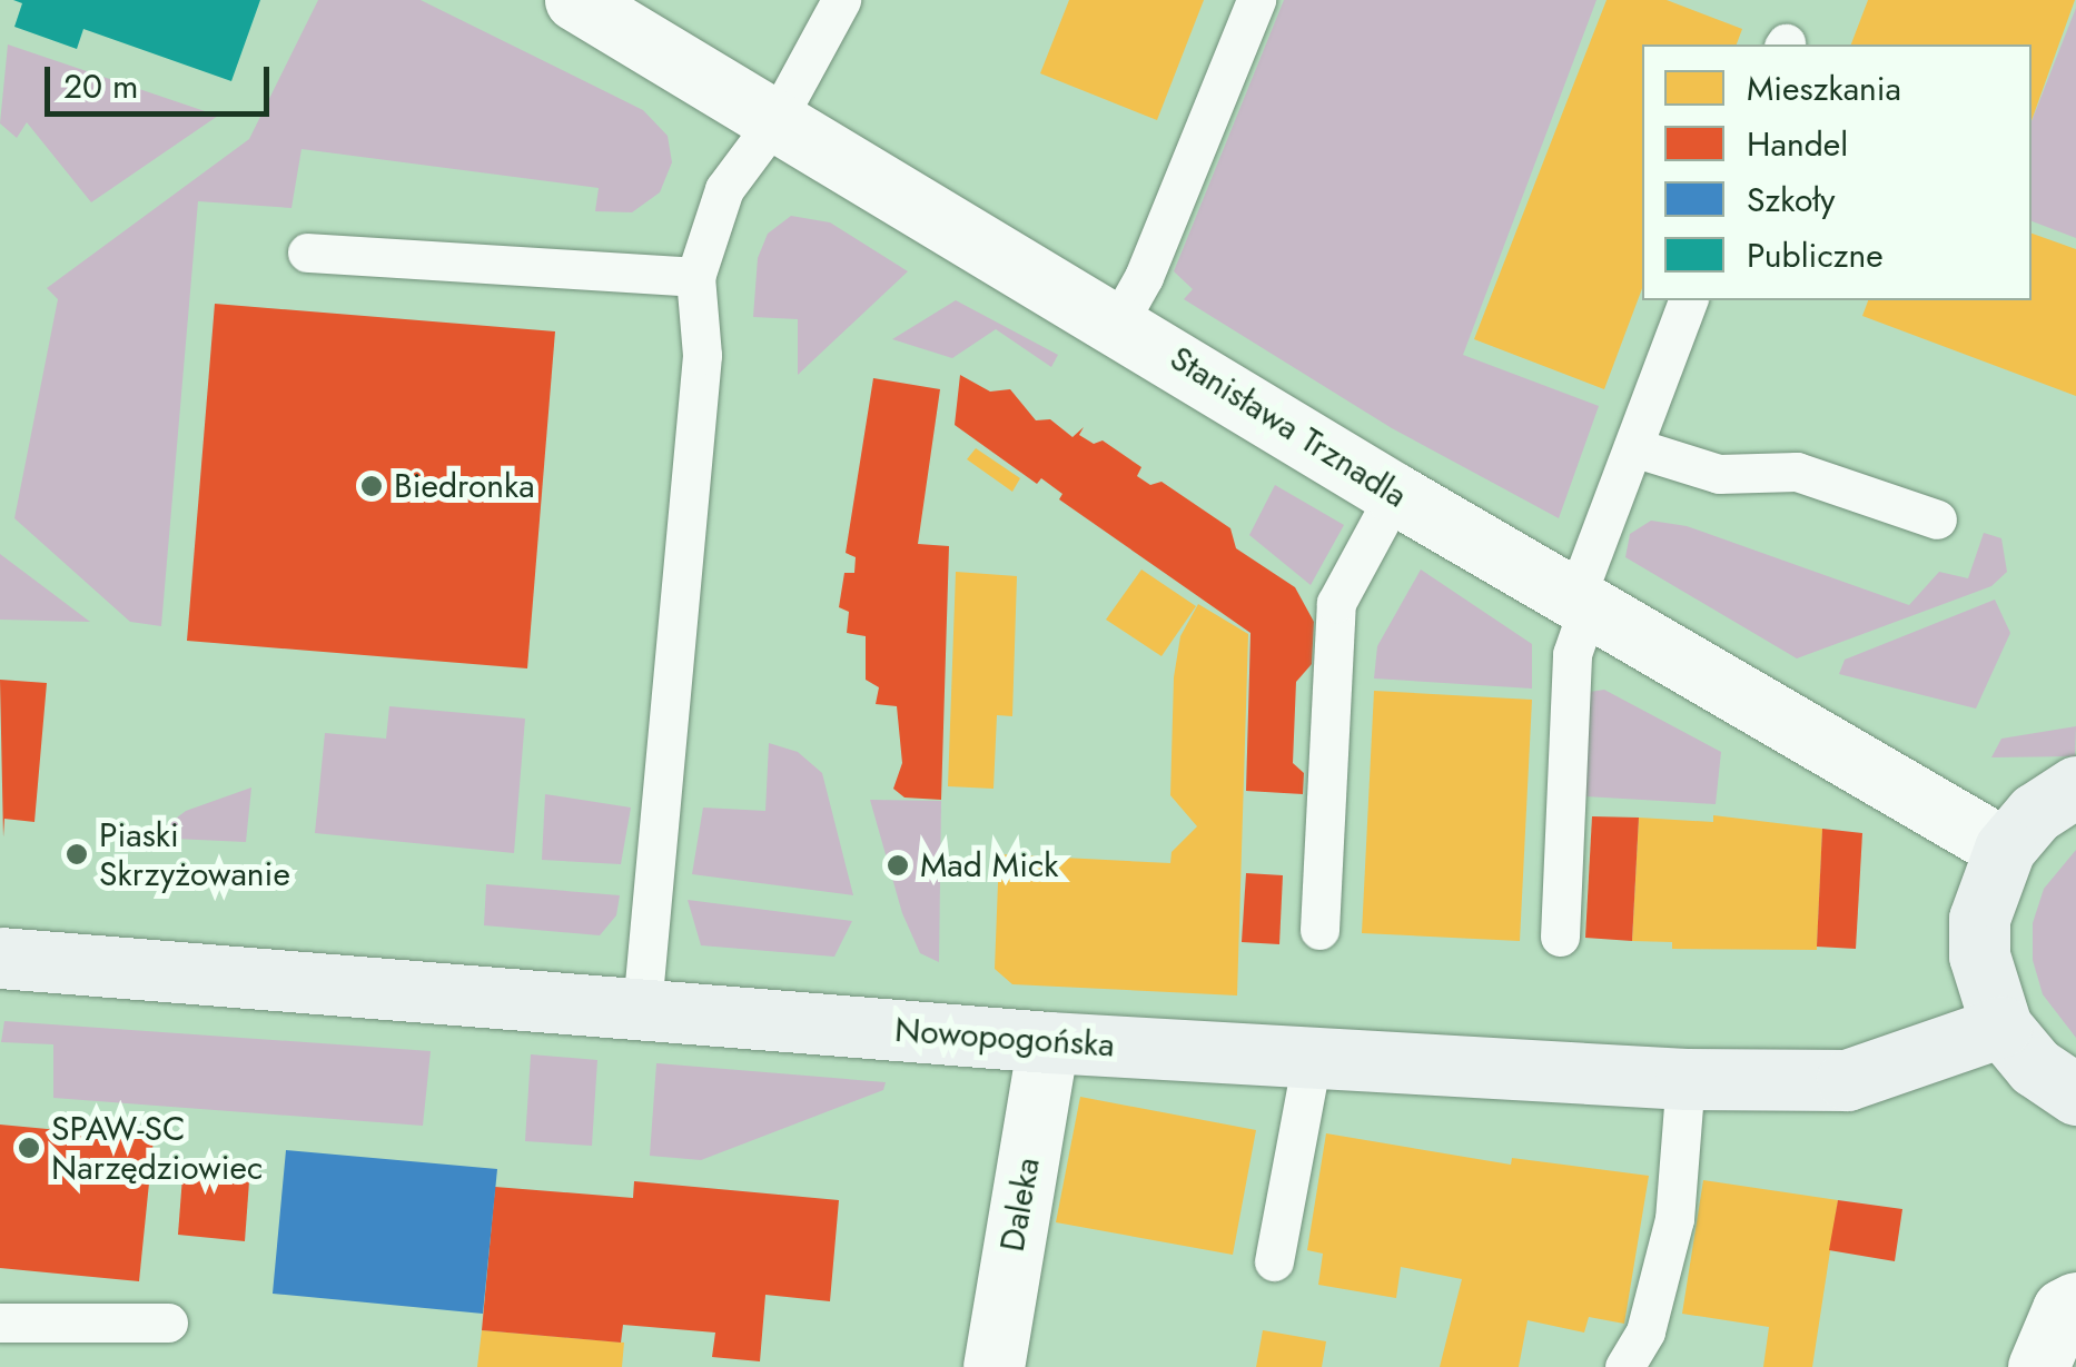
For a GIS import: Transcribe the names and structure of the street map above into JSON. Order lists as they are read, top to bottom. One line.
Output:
{"streets":{"street":["Stanisława Trznadla","Nowopogońska","Daleka"]},"crossings":[["Nowopogońska","Daleka"]],"places":["Biedronka","Piaski Skrzyżowanie","Mad Mick","SPAW-SC Narzędziowiec"],"legend":["Mieszkania","Handel","Szkoły","Publiczne"],"scale_bar":"20 m"}
